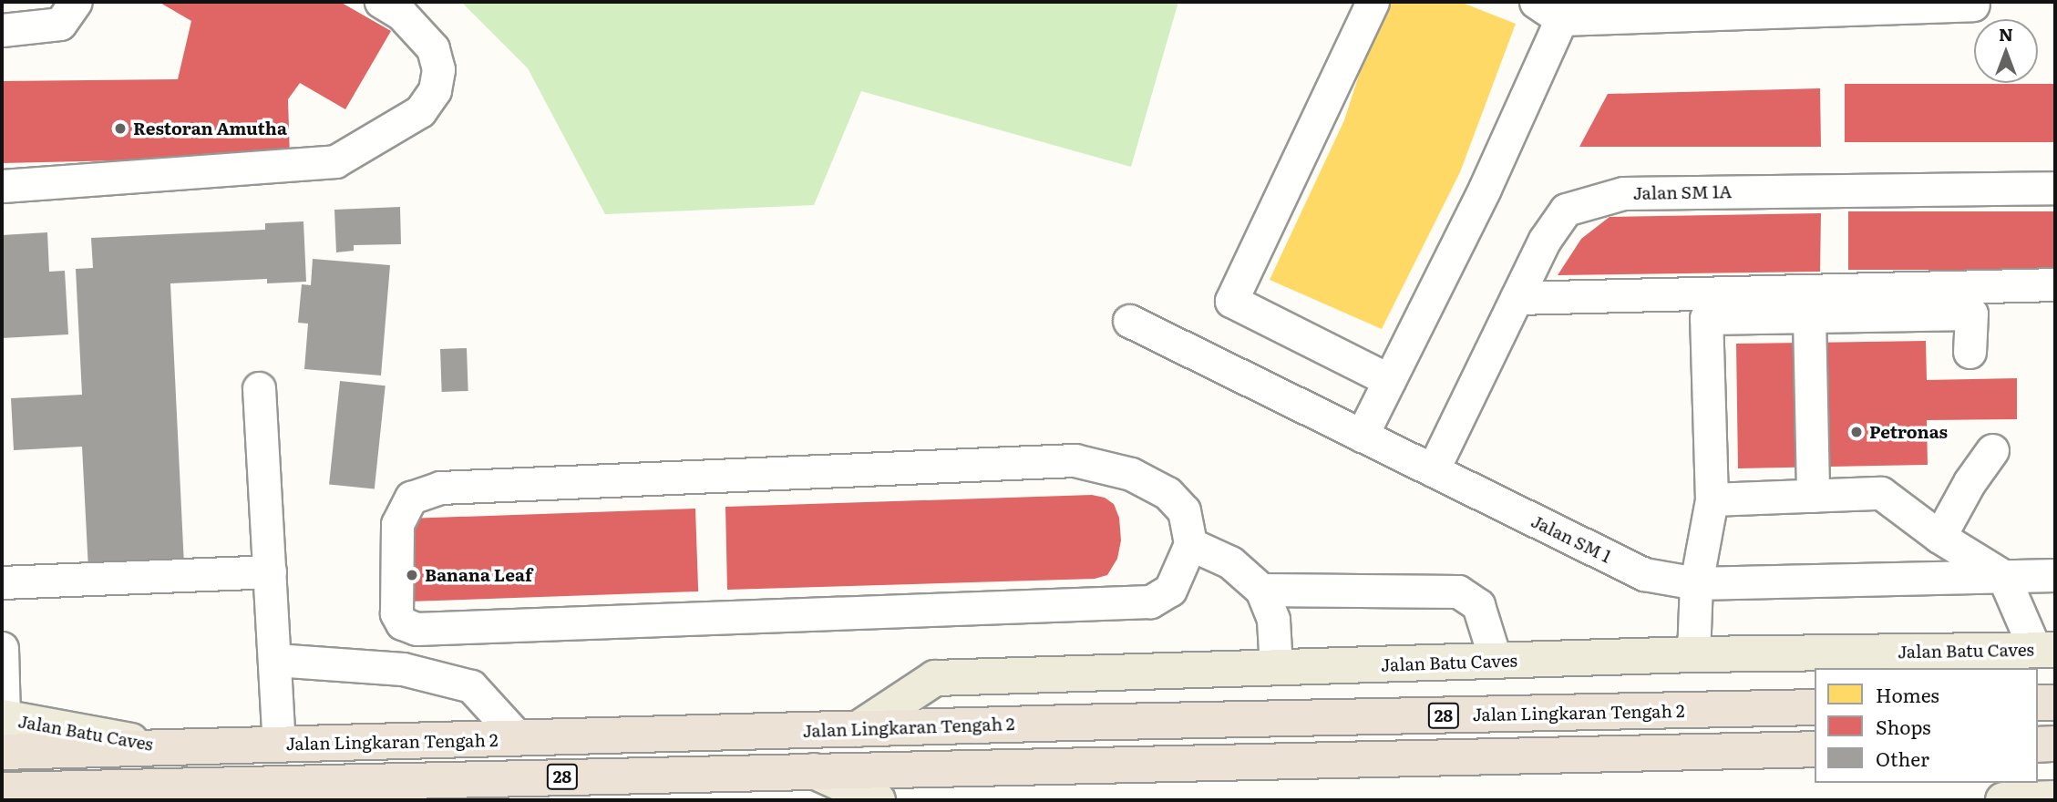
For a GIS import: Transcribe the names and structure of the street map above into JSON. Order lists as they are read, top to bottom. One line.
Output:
{"streets":{"highway":["Jalan Lingkaran Tengah 2","28"],"main road":["Jalan Batu Caves"],"street":["Jalan SM 1A","Jalan SM 1"]},"crossings":[["Jalan SM 1A","Jalan SM 1"],["Jalan Batu Caves","Jalan Lingkaran Tengah 2"]],"places":["Restoran Amutha","Petronas","Banana Leaf"],"legend":["Homes","Shops","Other"],"north":"top"}
